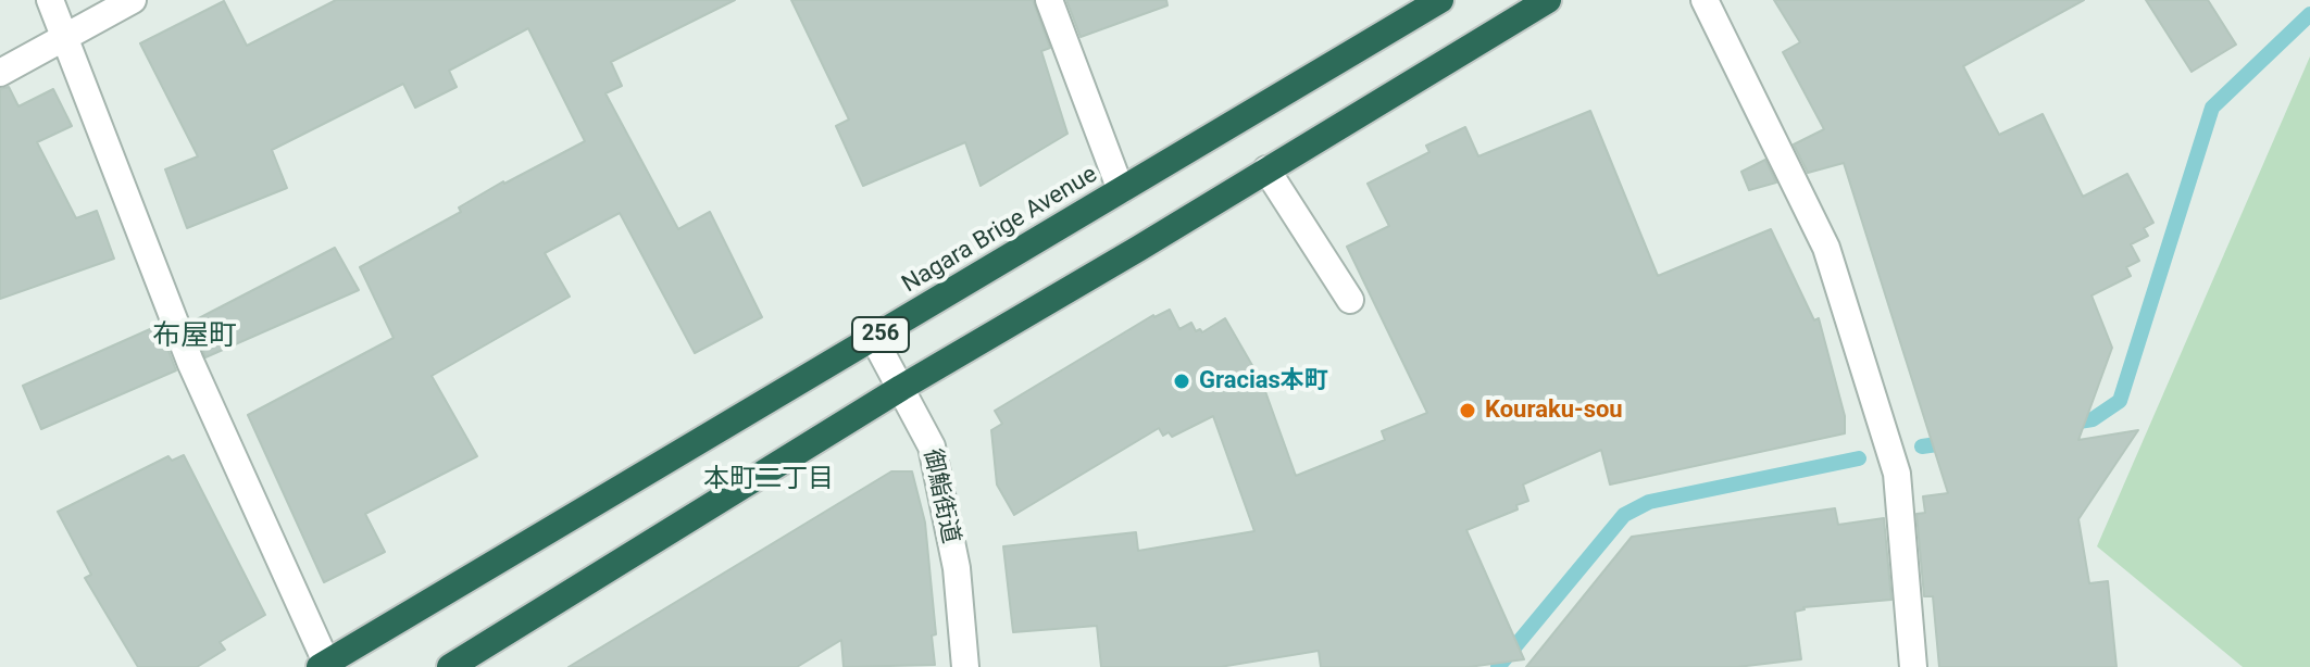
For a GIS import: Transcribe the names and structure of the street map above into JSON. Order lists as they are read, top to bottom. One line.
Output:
{"streets":{"highway":["Nagara Brige Avenue","256"],"street":["御鮨街道"]},"crossings":[["Nagara Brige Avenue","御鮨街道"],["256","御鮨街道"]],"districts":["布屋町","本町二丁目"],"places":["Gracias本町","Kouraku-sou"]}
